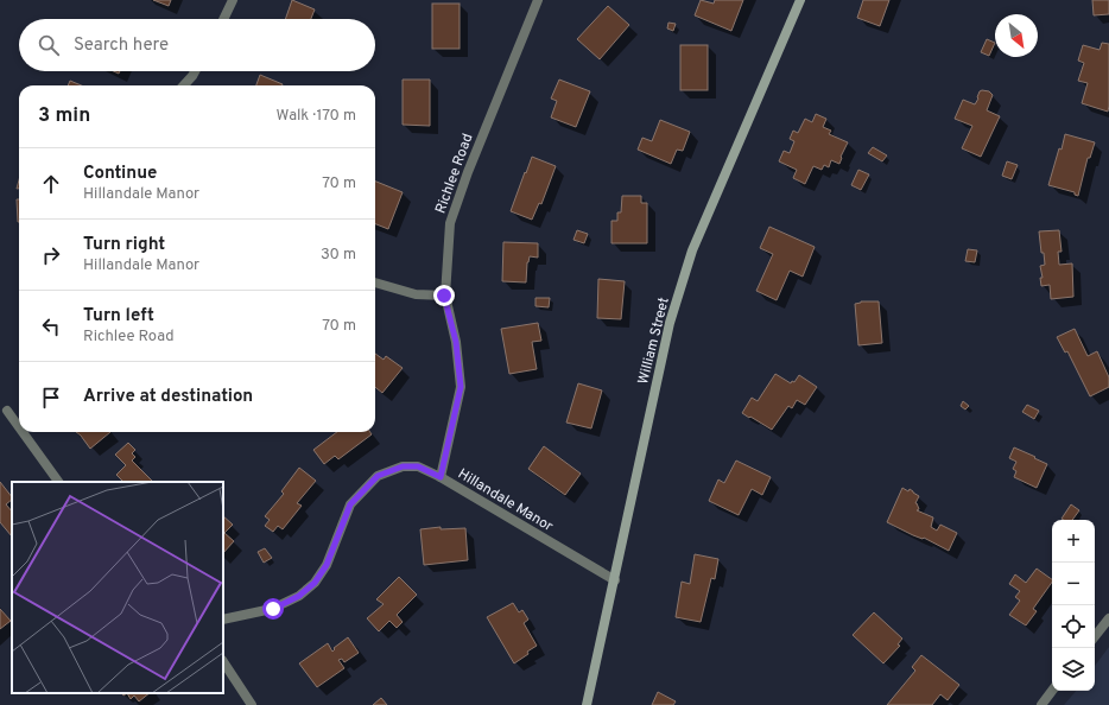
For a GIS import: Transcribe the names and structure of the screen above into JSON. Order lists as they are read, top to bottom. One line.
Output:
{"streets":{"street":["Richlee Road","William Street","Hillandale Manor"]},"crossings":[["Richlee Road","Hillandale Manor"],["William Street","Hillandale Manor"]],"north":"bottom right","page":{"search":"Search here","heading":["3 min","Walk · 170 m"],"list":[["Continue","Hillandale Manor","70 m"],["Turn right","Hillandale Manor","30 m"],["Turn left","Richlee Road","70 m"],"Arrive at destination"],"map_buttons":["+","−"]}}
